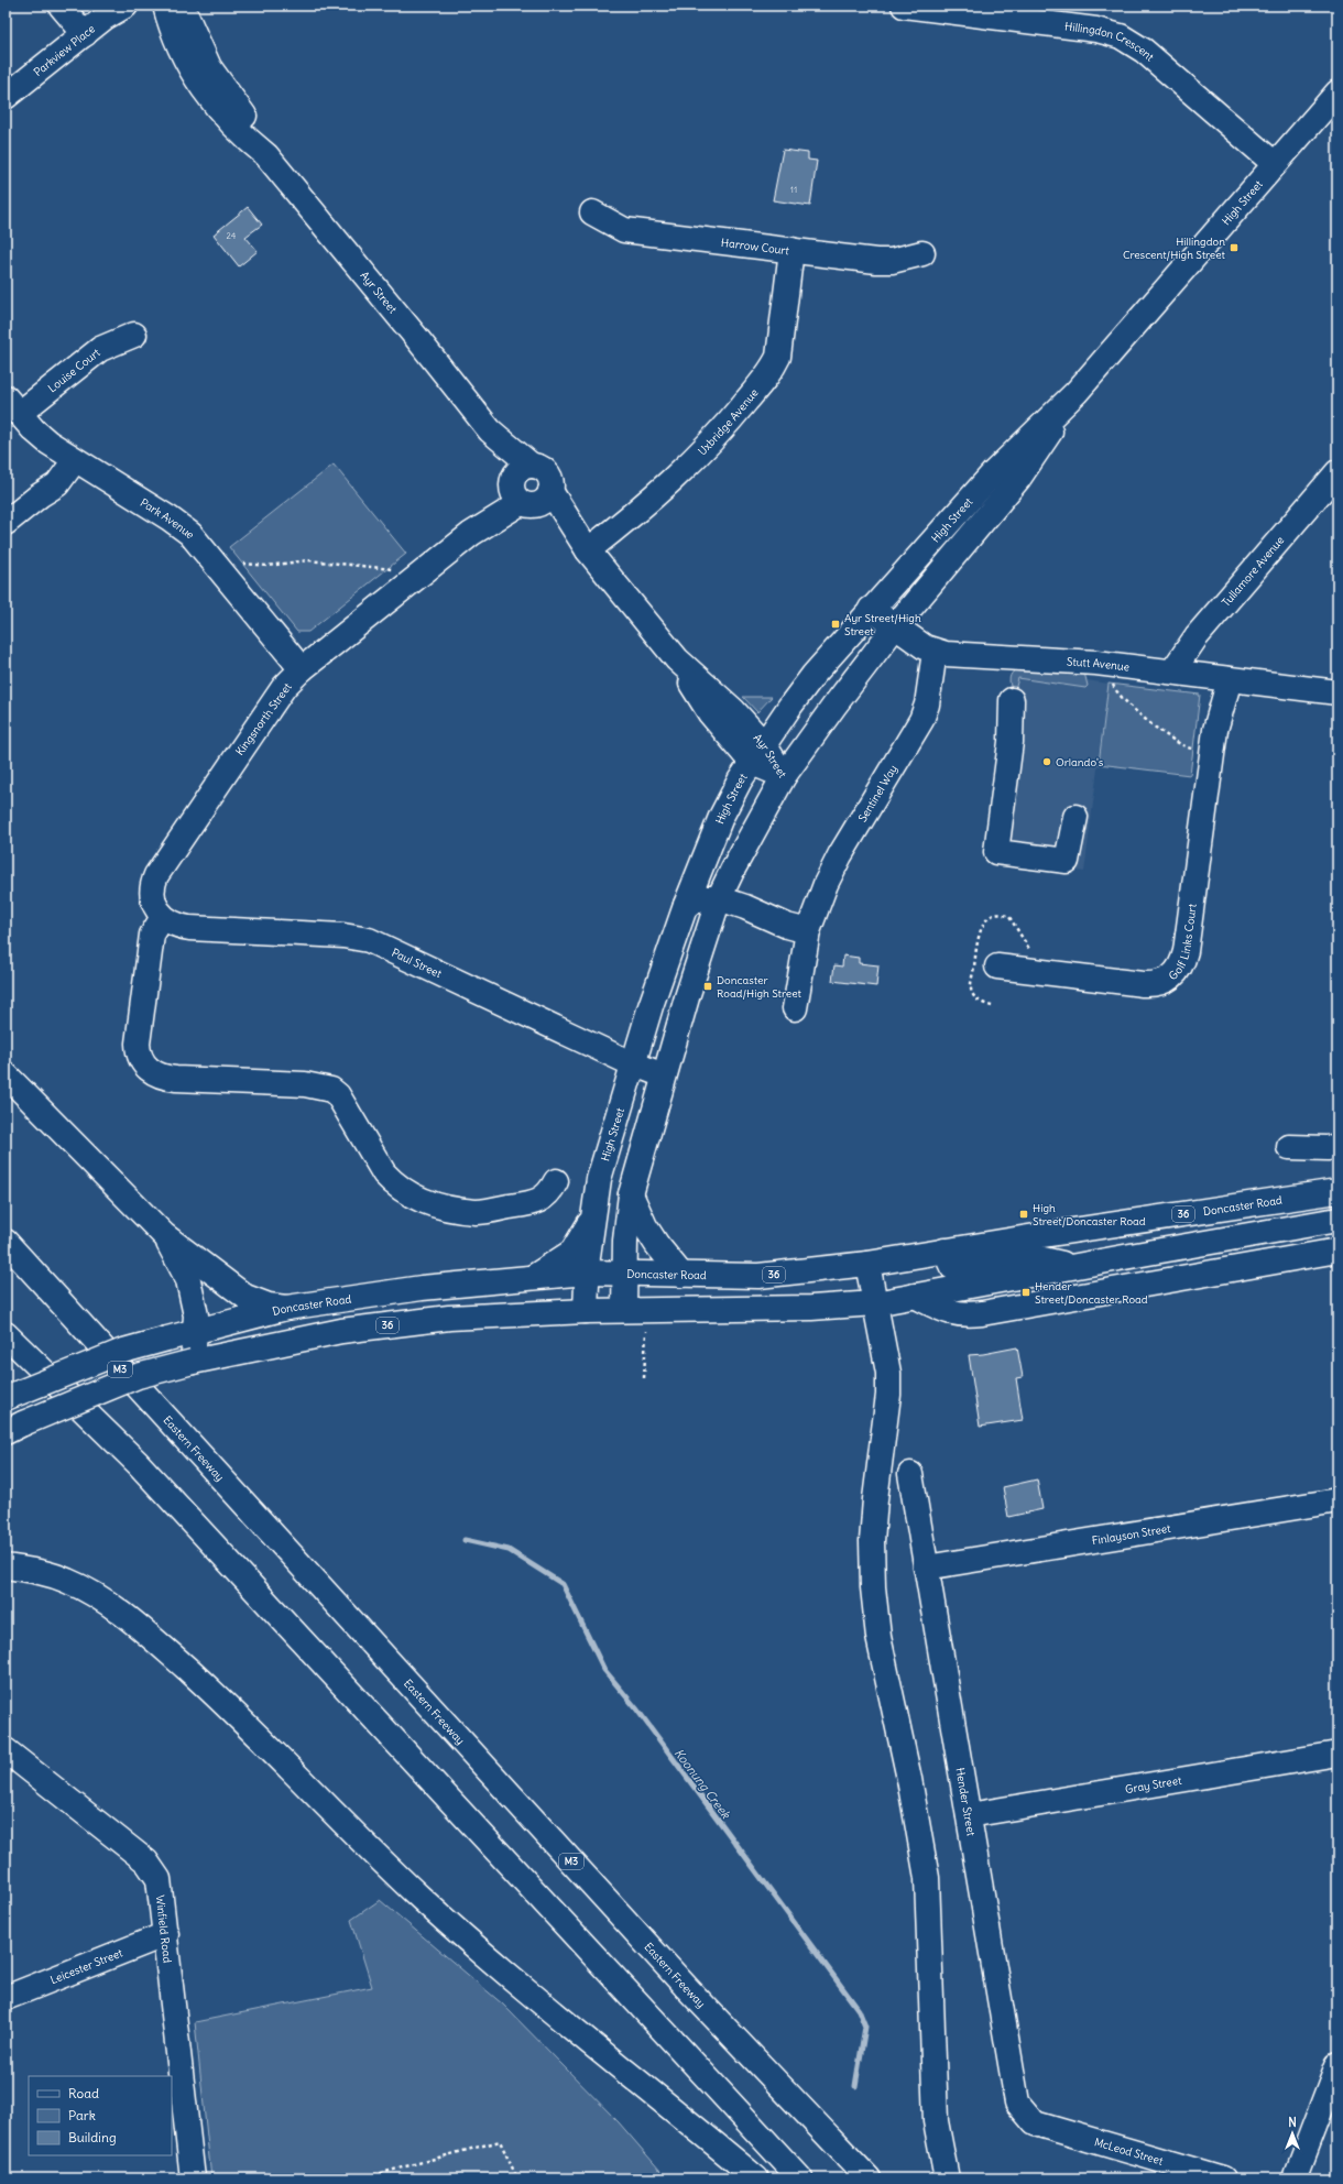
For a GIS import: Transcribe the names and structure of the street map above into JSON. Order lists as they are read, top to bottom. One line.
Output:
{"streets":{"main road":["Hillingdon Crescent","Parkview Place","High Street","Harrow Court","Ayr Street","Louise Court","Uxbridge Avenue","Park Avenue","Tullamore Avenue","Stutt Avenue","Kingsnorth Street","Sentinel Way","Golf Links Court","Paul Street","Doncaster Road","36","M3","Eastern Freeway","Finlayson Street","Gray Street","Hender Street","Winfield Road","Leicester Street","McLeod Street"]},"crossings":[["Hillingdon Crescent","High Street"],["High Street","Ayr Street"],["High Street","Stutt Avenue"],["High Street","Paul Street"],["High Street","Doncaster Road"],["High Street","36"],["Harrow Court","Uxbridge Avenue"],["Ayr Street","Uxbridge Avenue"],["Ayr Street","Kingsnorth Street"],["Louise Court","Park Avenue"],["Park Avenue","Kingsnorth Street"],["Tullamore Avenue","Stutt Avenue"],["Stutt Avenue","Sentinel Way"],["Stutt Avenue","Golf Links Court"],["Kingsnorth Street","Paul Street"],["Finlayson Street","Hender Street"],["Gray Street","Hender Street"],["Hender Street","McLeod Street"],["Winfield Road","Leicester Street"]],"water":["Koonung Creek"],"places":{"transit":["Hillingdon Crescent/High Street","Ayr Street/High Street","Doncaster Road/High Street","High Street/Doncaster Road","Hender Street/Doncaster Road"],"other":["Orlando's"]},"house_numbers":["11","24"],"legend":["Road","Park","Building"],"north":"top"}
